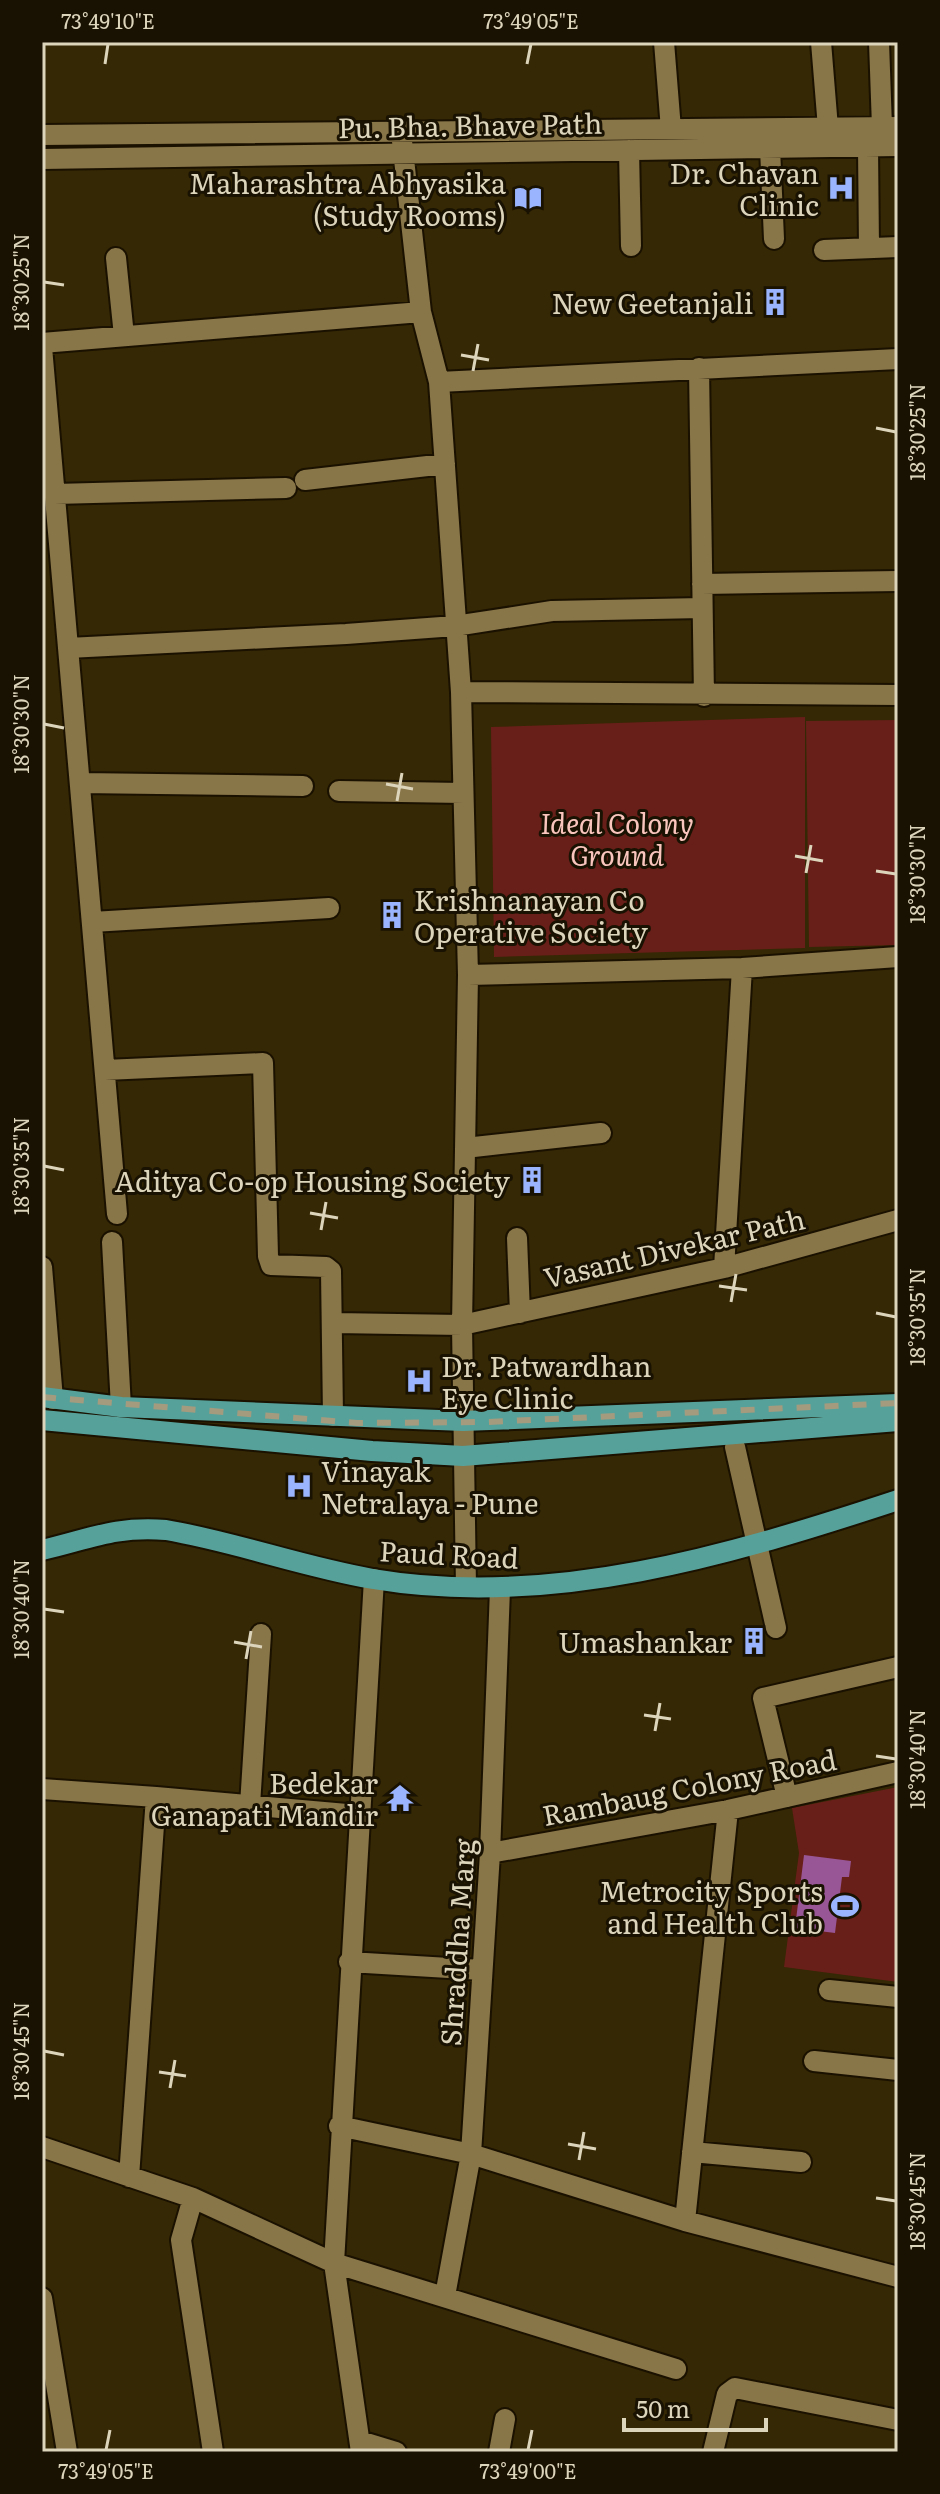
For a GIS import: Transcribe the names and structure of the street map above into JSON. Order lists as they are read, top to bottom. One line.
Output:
{"streets":{"main road":["Paud Road"],"street":["Pu. Bha. Bhave Path","Vasant Divekar Path","Rambaug Colony Road","Shraddha Marg"]},"crossings":[["Paud Road","Shraddha Marg"],["Rambaug Colony Road","Shraddha Marg"]],"parks":["Ideal Colony Ground"],"places":{"hospital":["Dr. Chavan Clinic","Dr. Patwardhan Eye Clinic","Vinayak Netralaya - Pune"],"library":["Maharashtra Abhyasika (Study Rooms)"],"building":["New Geetanjali","Krishnanayan Co Operative Society","Aditya Co-op Housing Society","Umashankar"],"temple":["Bedekar Ganapati Mandir"],"sports":["Metrocity Sports and Health Club"]},"scale_bar":"50 m","coordinates":["73°49'10\"E","73°49'05\"E","18°30'25\"N","18°30'30\"N","18°30'35\"N","18°30'40\"N","18°30'45\"N","73°49'00\"E"]}
